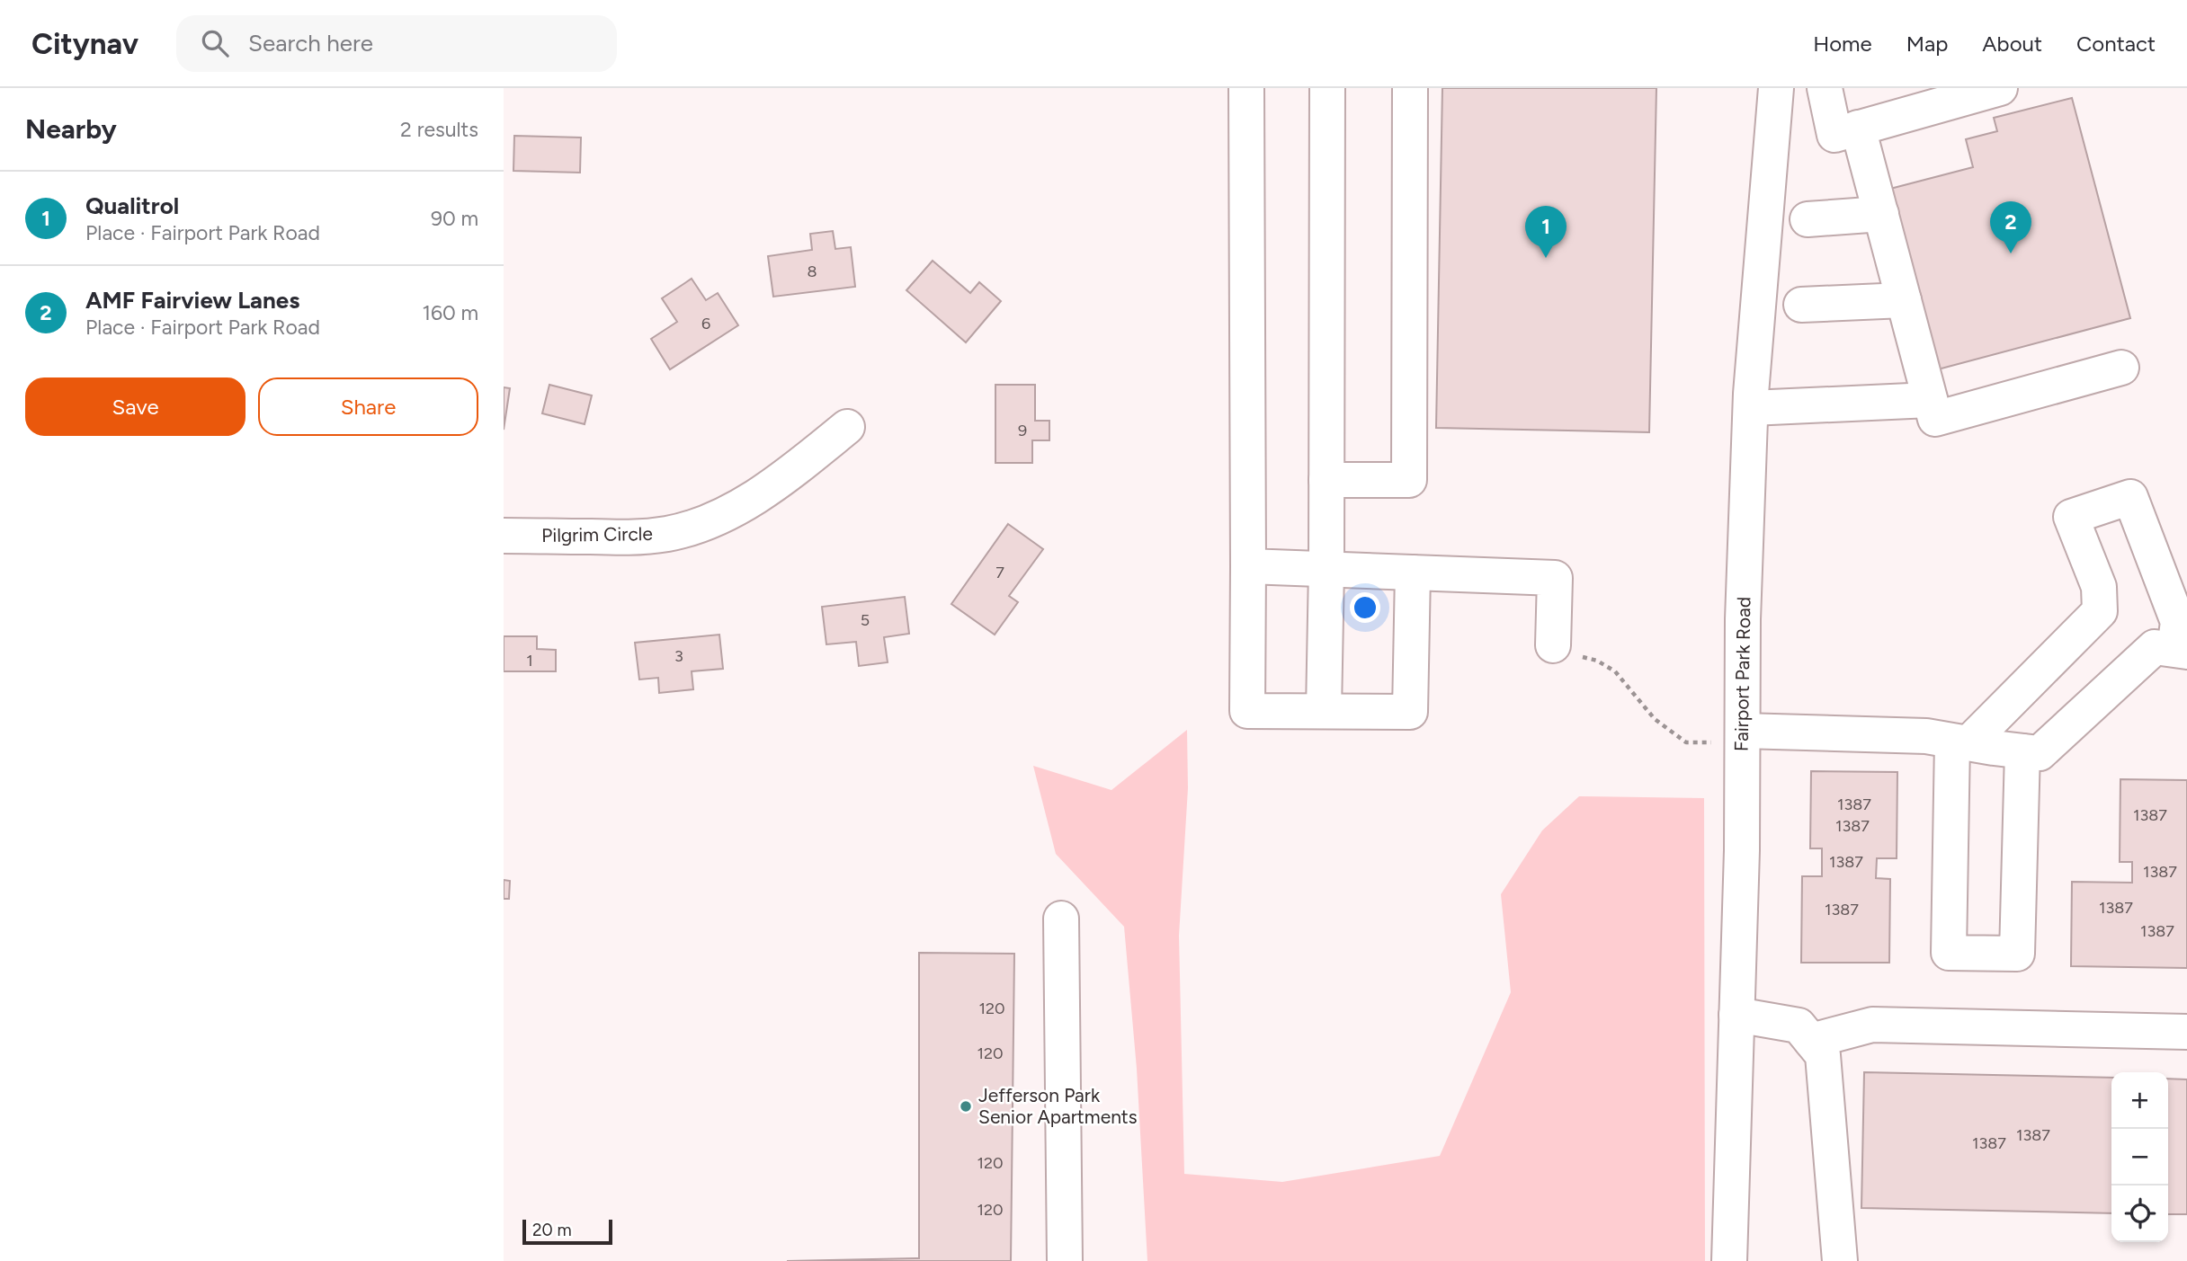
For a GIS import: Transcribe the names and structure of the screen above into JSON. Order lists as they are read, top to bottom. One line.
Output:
{"streets":{"street":["Pilgrim Circle","Fairport Park Road"]},"places":["Jefferson Park Senior Apartments"],"house_numbers":["8","6","9","7","5","3","1","1387","1387","1387","1387","1387","1387","1387","1387","120","120","1387","1387","120","120"],"scale_bar":"20 m","page":{"header":"Citynav","search":"Search here","nav":["Home","Map","About","Contact"],"heading":["Nearby","2 results"],"list":[{"mark":"1","name":"Qualitrol","note":"Place · Fairport Park Road","value":"90 m"},{"mark":"2","name":"AMF Fairview Lanes","note":"Place · Fairport Park Road","value":"160 m"}],"pins":["2","1"],"buttons":["Save","Share"],"map_buttons":["+","−"],"scale":"20 m"}}
